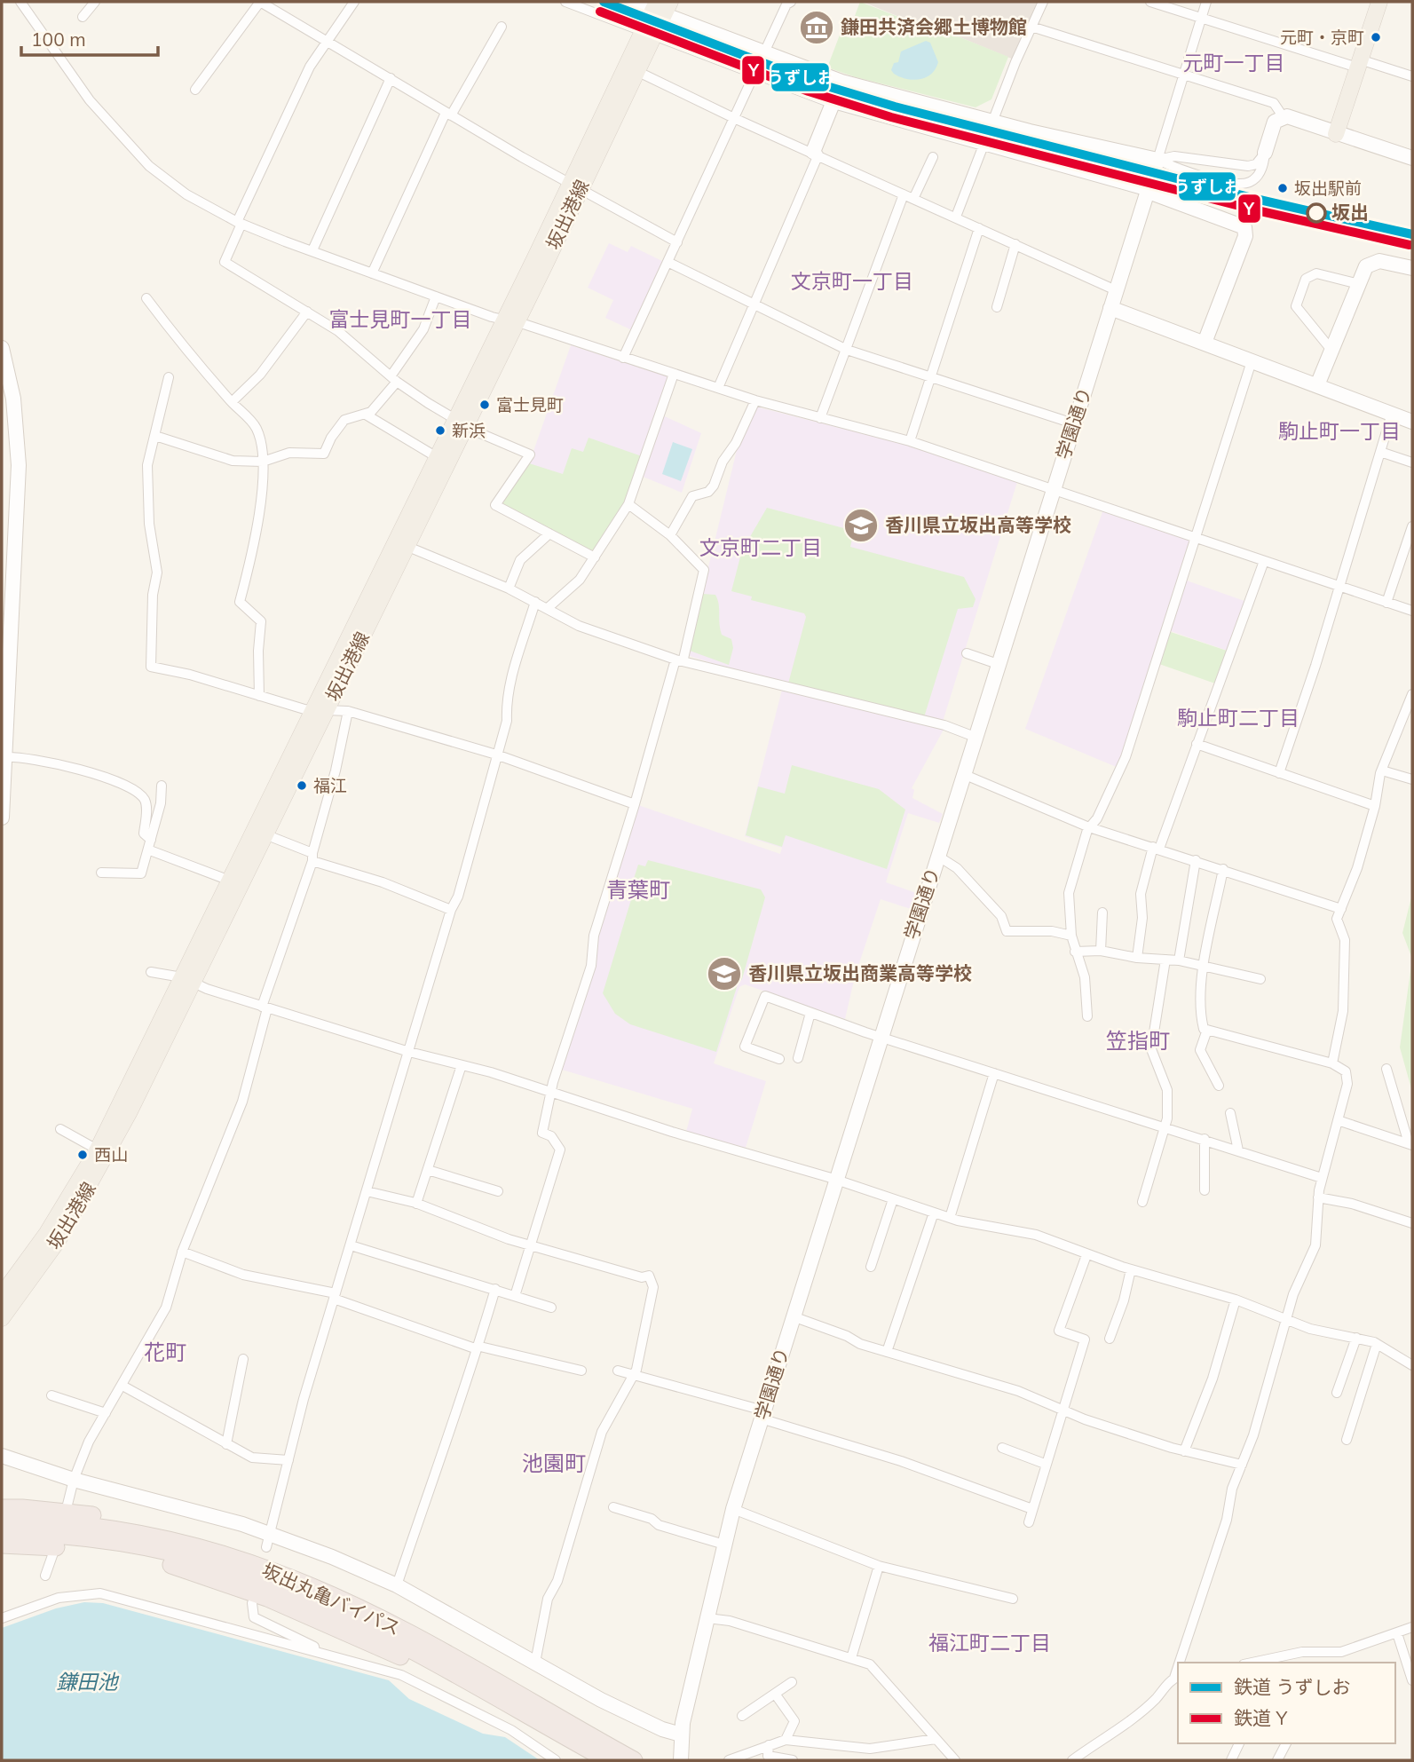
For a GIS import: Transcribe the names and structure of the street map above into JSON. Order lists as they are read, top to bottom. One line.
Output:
{"streets":{"highway":["坂出丸亀バイパス"],"main road":["坂出港線"],"street":["学園通り"]},"districts":["元町一丁目","文京町一丁目","富士見町一丁目","駒止町一丁目","文京町二丁目","駒止町二丁目","青葉町","笠指町","花町","池園町","福江町二丁目"],"water":["鎌田池"],"places":{"museum":["鎌田共済会郷土博物館"],"other":["元町・京町","坂出駅前","坂出","富士見町","新浜","福江","西山"],"school or university":["香川県立坂出高等学校","香川県立坂出商業高等学校"]},"lines":["rail line うずしお","rail line Y"],"legend":["鉄道 うずしお","鉄道 Y"],"scale_bar":"100 m"}
